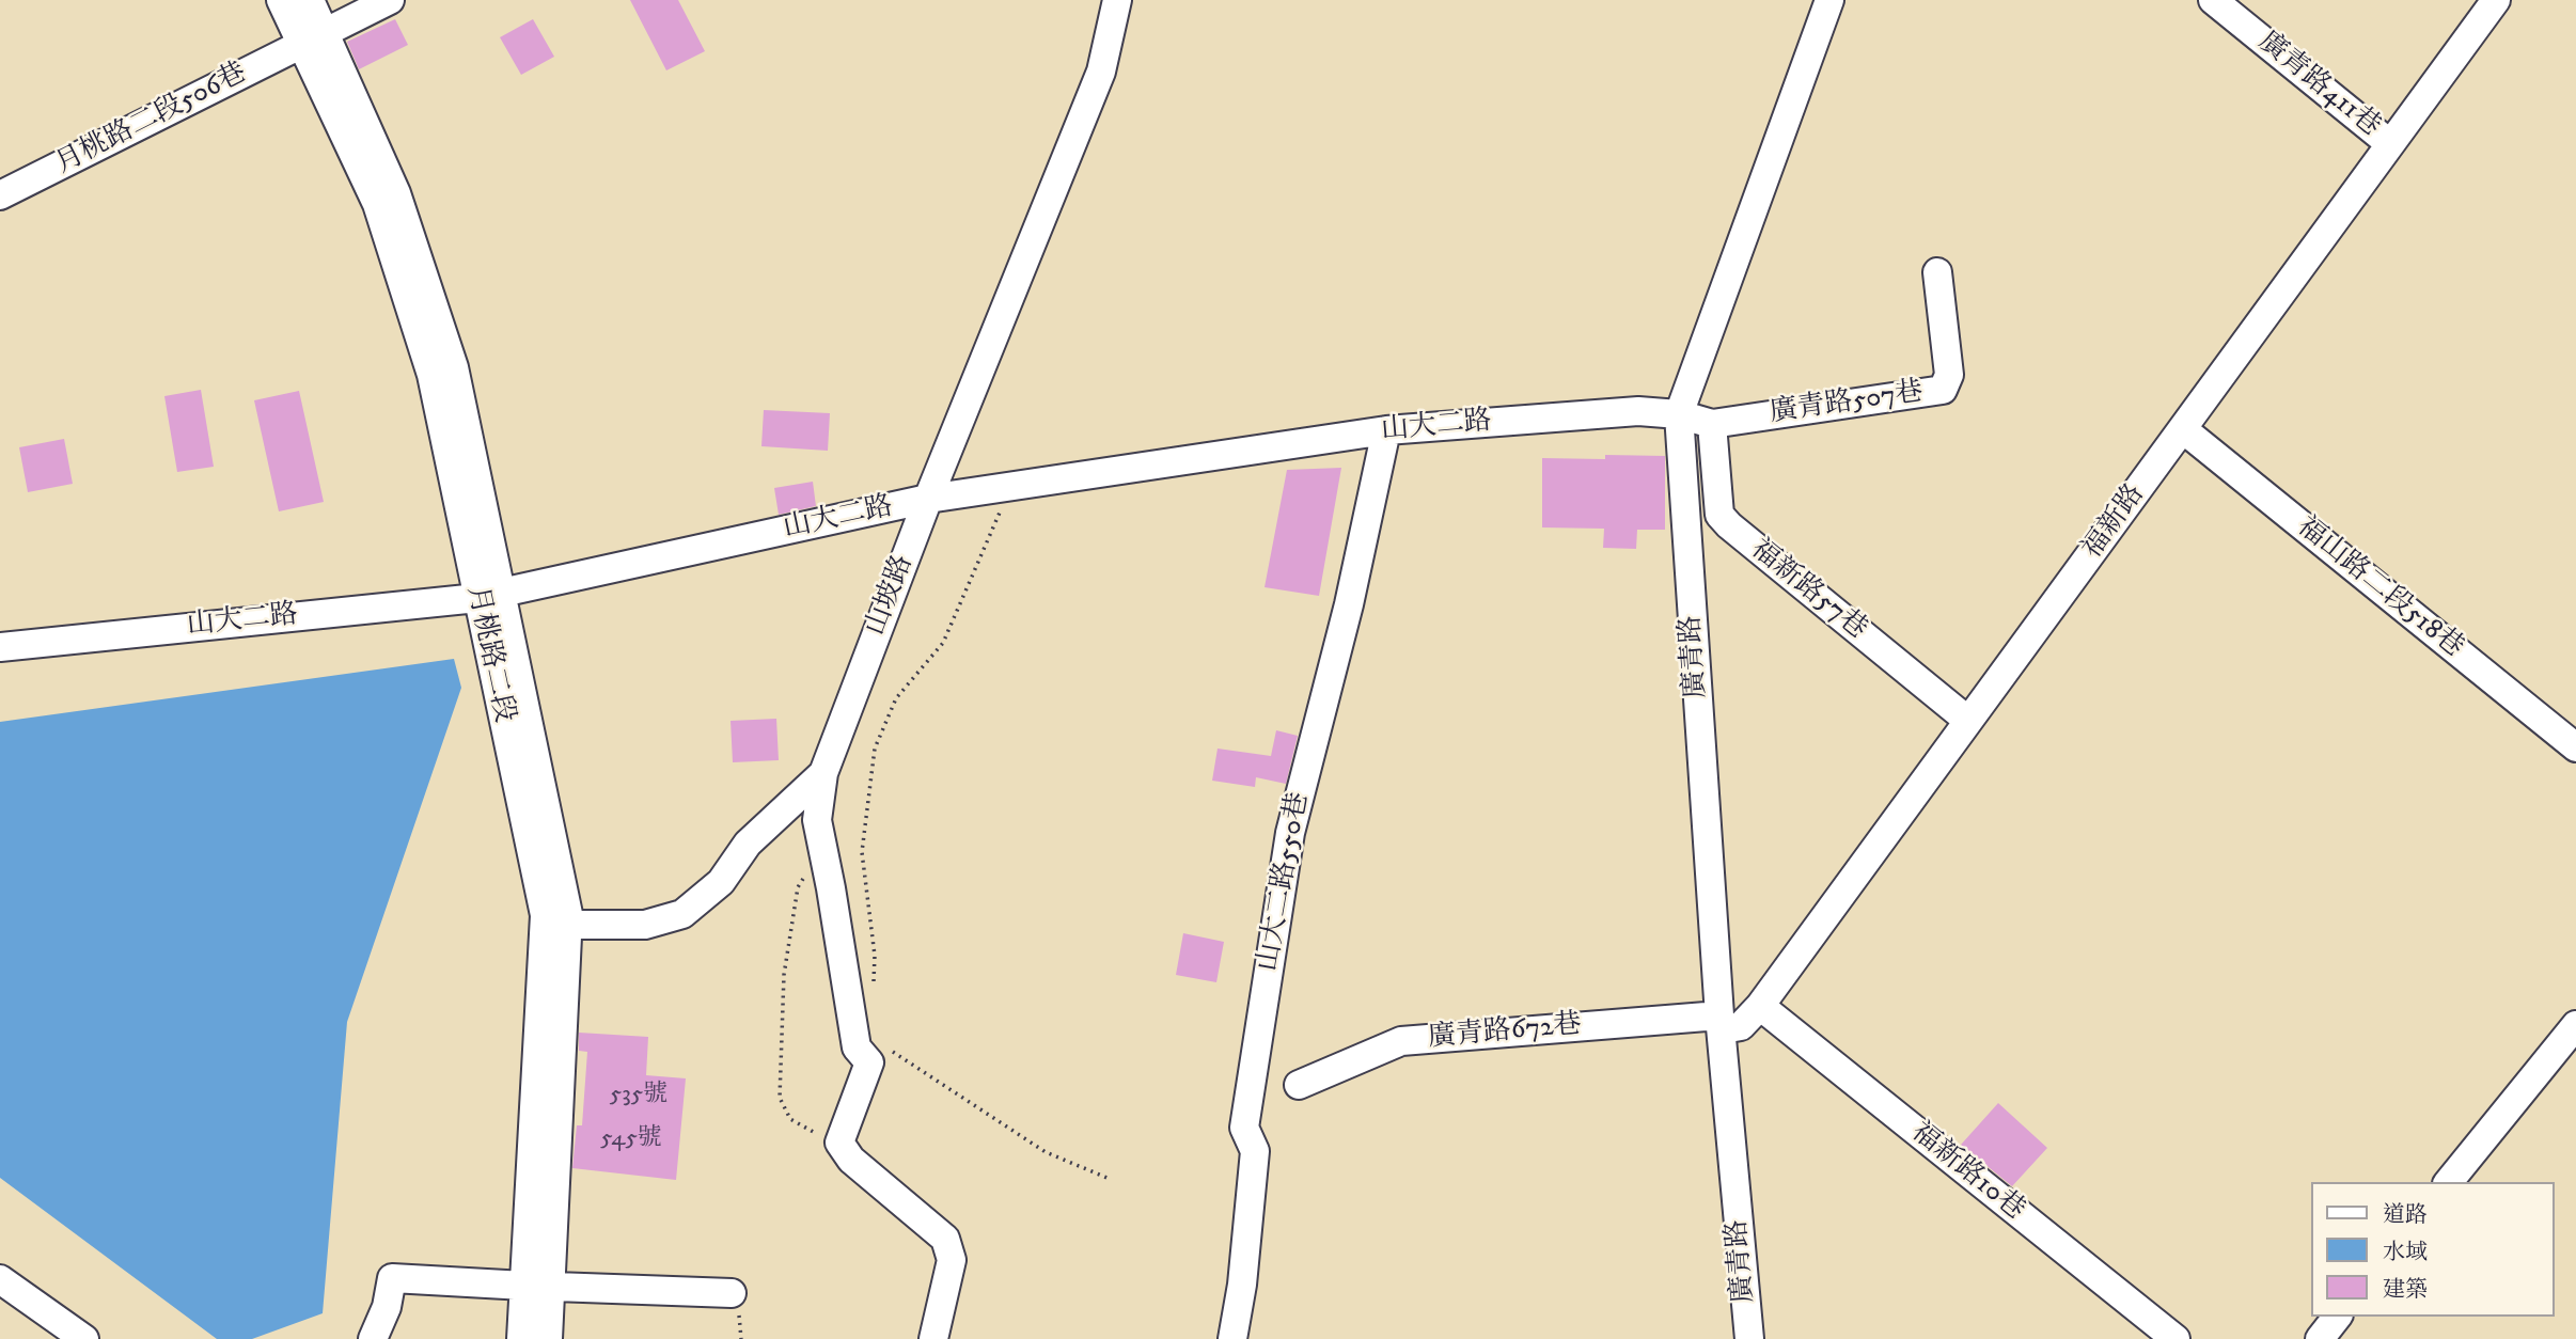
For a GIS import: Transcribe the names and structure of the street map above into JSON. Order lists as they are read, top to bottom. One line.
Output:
{"streets":{"street":["廣青路411巷","月桃路二段506巷","廣青路507巷","山大二路","福新路","福山路二段518巷","福新路57巷","山坡路","月桃路二段","廣青路","山大二路550巷","廣青路672巷","福新路10巷"]},"crossings":[["廣青路411巷","福新路"],["月桃路二段506巷","月桃路二段"],["廣青路507巷","山大二路"],["廣青路507巷","福新路57巷"],["廣青路507巷","廣青路"],["山大二路","山坡路"],["山大二路","月桃路二段"],["山大二路","廣青路"],["山大二路","山大二路550巷"],["福新路","福山路二段518巷"],["福新路","福新路57巷"],["福新路","廣青路"],["福新路","廣青路672巷"],["福新路","福新路10巷"],["廣青路","廣青路672巷"]],"house_numbers":["535號","545號"],"legend":["道路","水域","建築"]}
